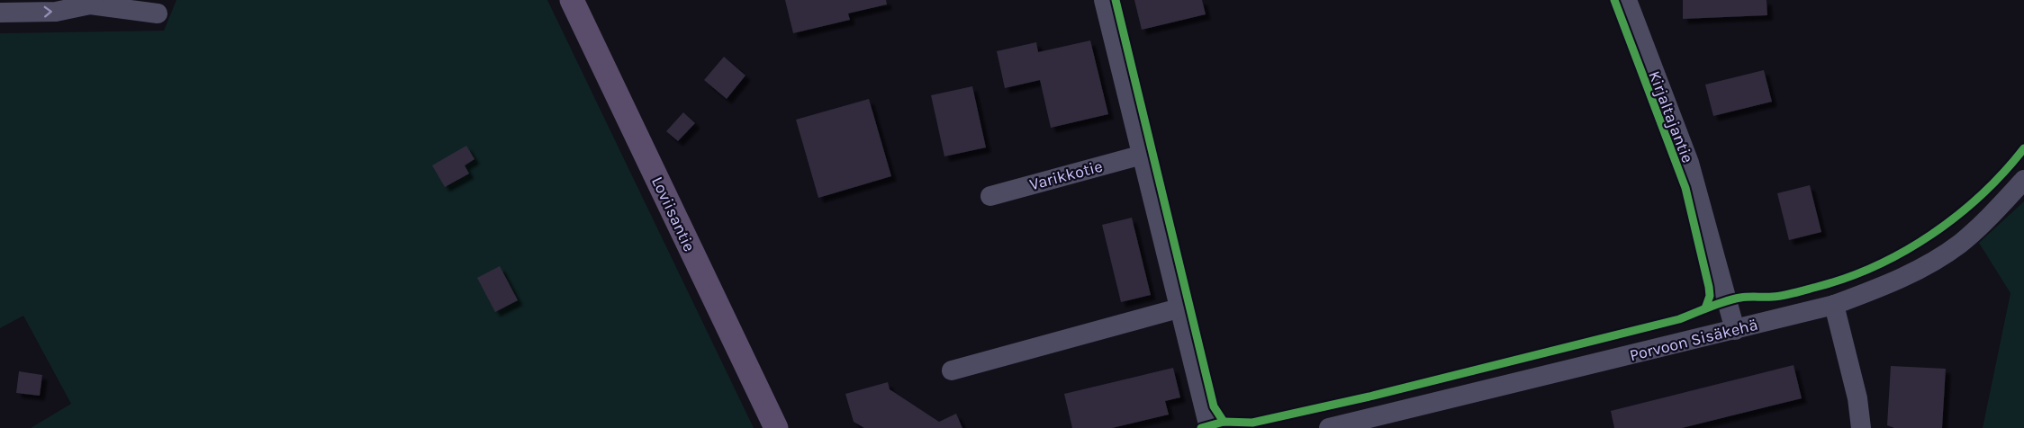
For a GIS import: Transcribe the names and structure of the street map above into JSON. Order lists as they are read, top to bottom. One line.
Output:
{"streets":{"main road":["Loviisantie"],"street":["Kirjaltajantie","Varikkotie","Porvoon Sisäkehä"]},"crossings":[["Kirjaltajantie","Porvoon Sisäkehä"]]}
